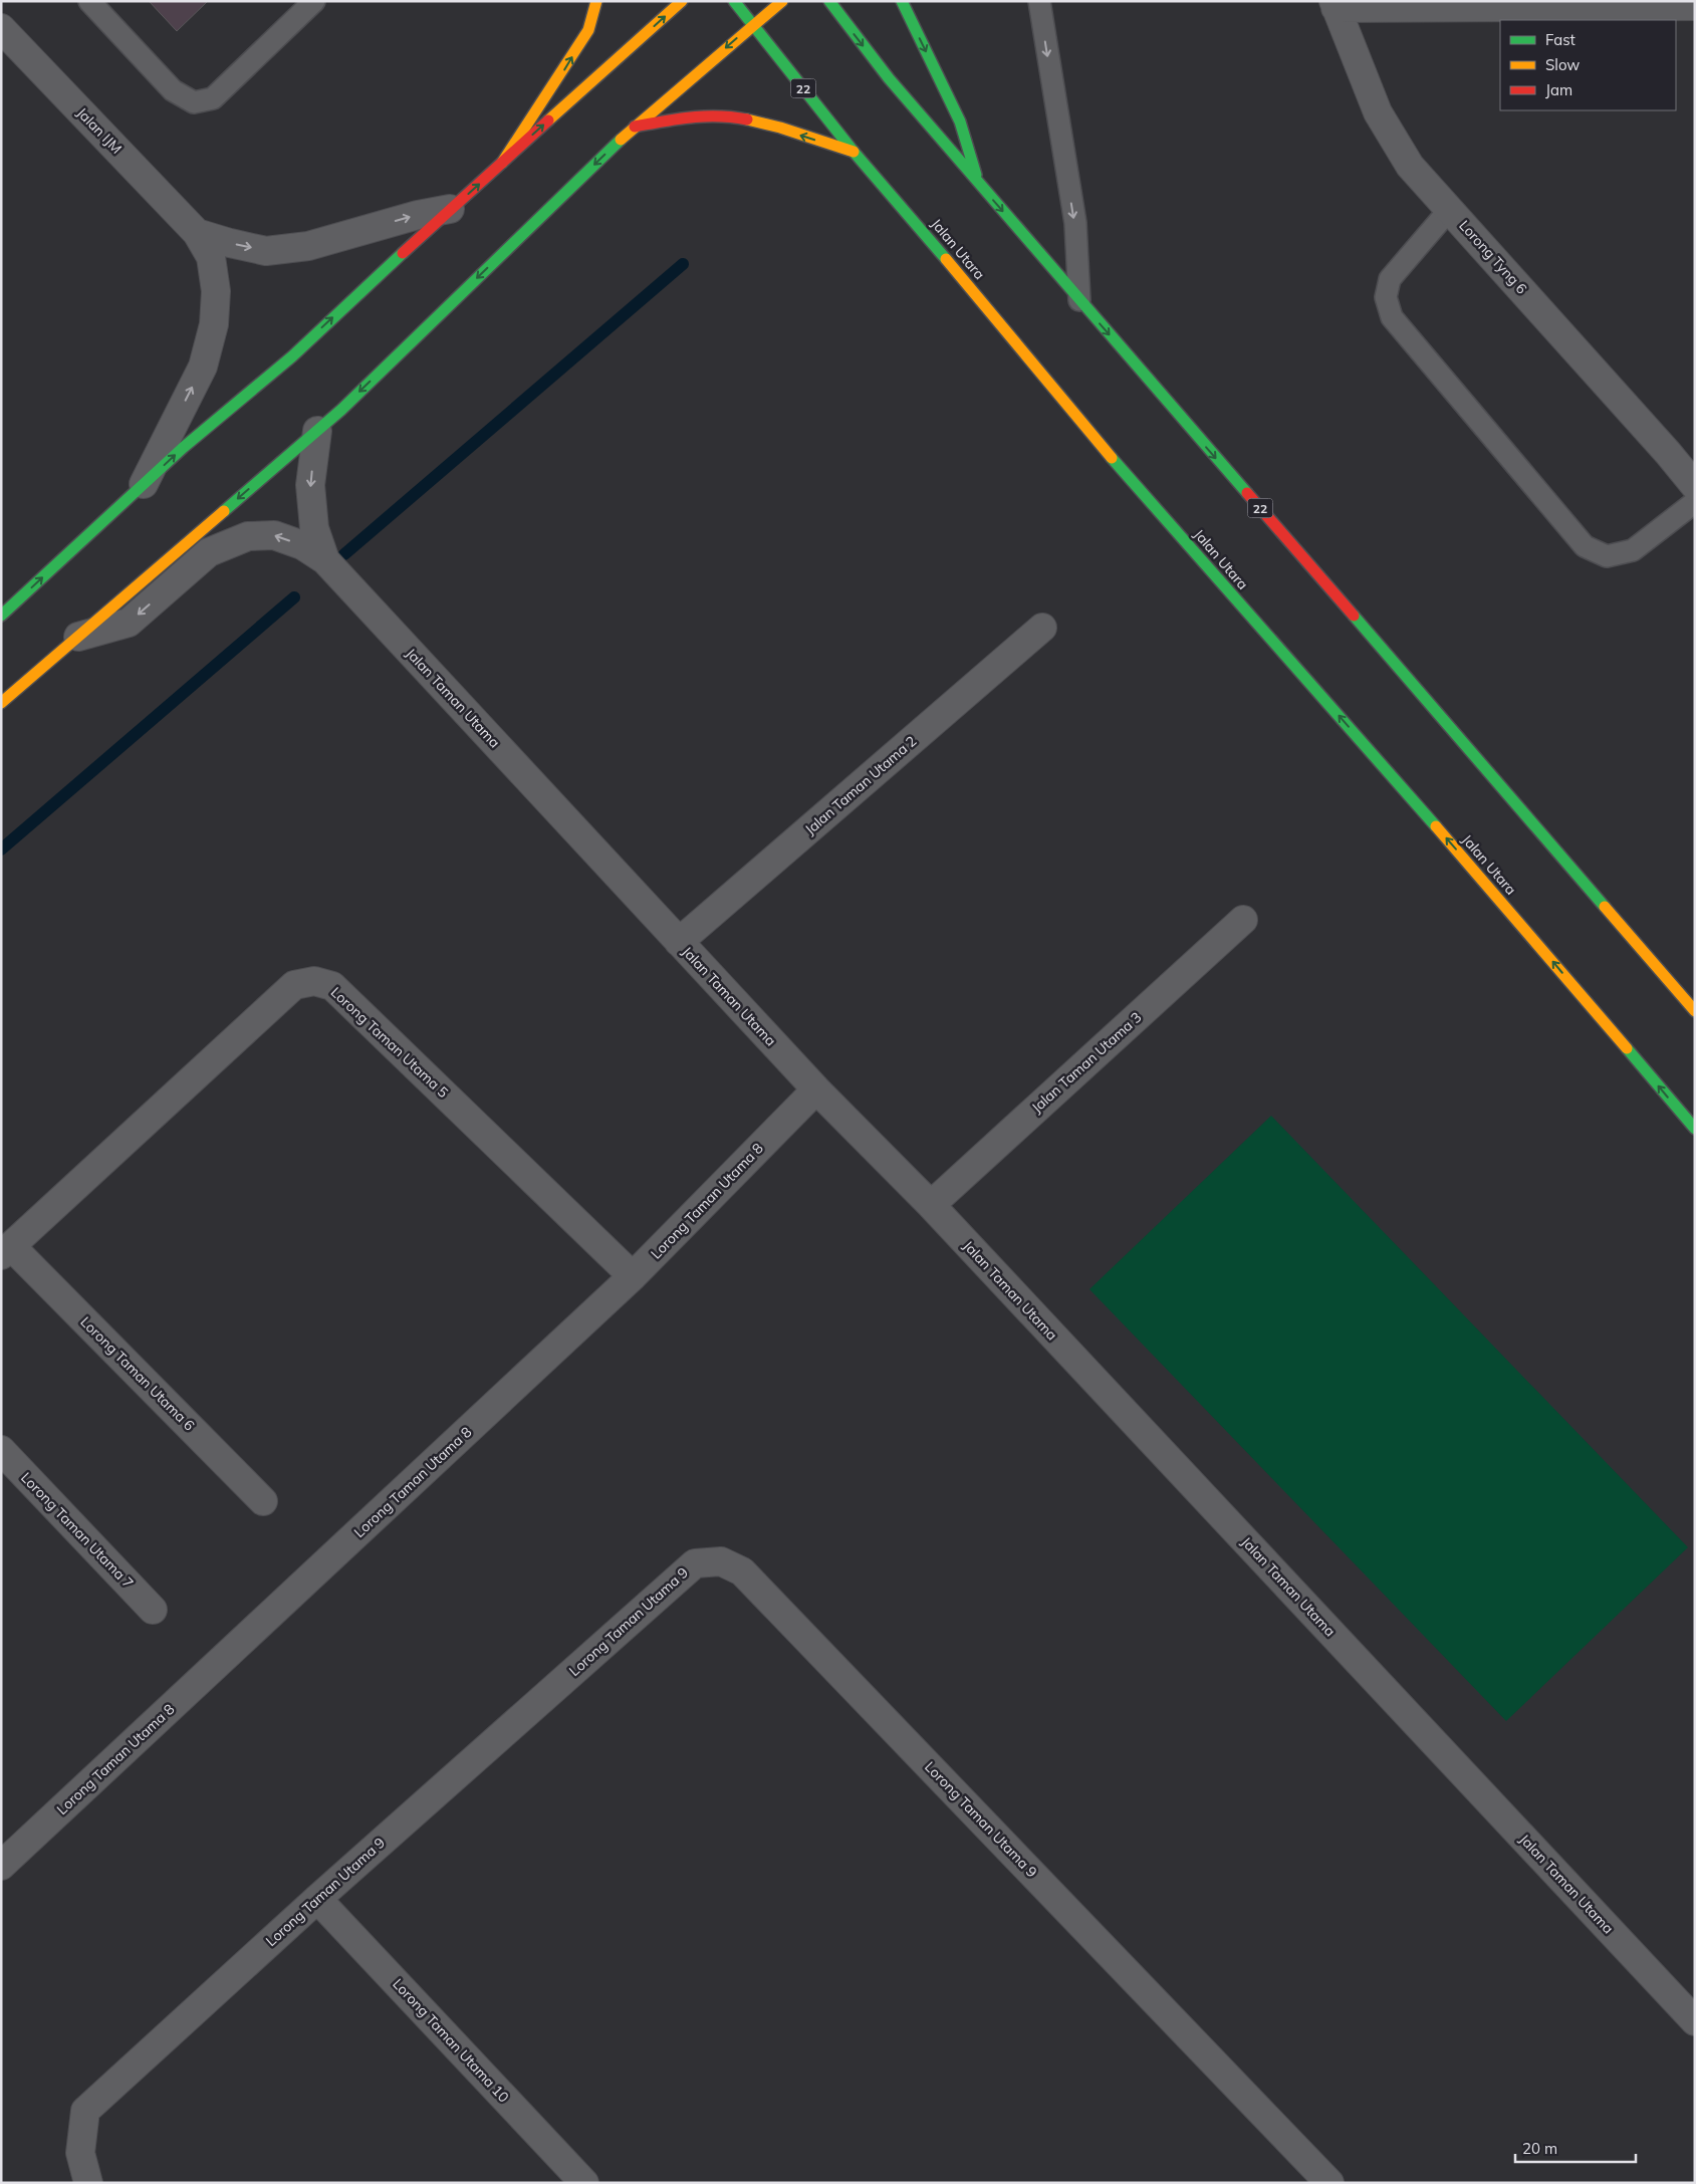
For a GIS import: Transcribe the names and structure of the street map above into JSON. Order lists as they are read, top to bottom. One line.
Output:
{"streets":{"main road":["22","Jalan Utara"],"street":["Jalan IJM","Lorong Tyng 6","Jalan Taman Utama","Jalan Taman Utama 2","Lorong Taman Utama 5","Jalan Taman Utama 3","Lorong Taman Utama 8","Lorong Taman Utama 6","Lorong Taman Utama 7","Lorong Taman Utama 9","Lorong Taman Utama 10"]},"crossings":[["Jalan Taman Utama","Jalan Taman Utama 2"],["Jalan Taman Utama","Jalan Taman Utama 3"],["Jalan Taman Utama","Lorong Taman Utama 8"],["Lorong Taman Utama 5","Lorong Taman Utama 8"],["Lorong Taman Utama 5","Lorong Taman Utama 6"],["Lorong Taman Utama 9","Lorong Taman Utama 10"]],"legend":["Fast","Slow","Jam"],"scale_bar":"20 m"}
